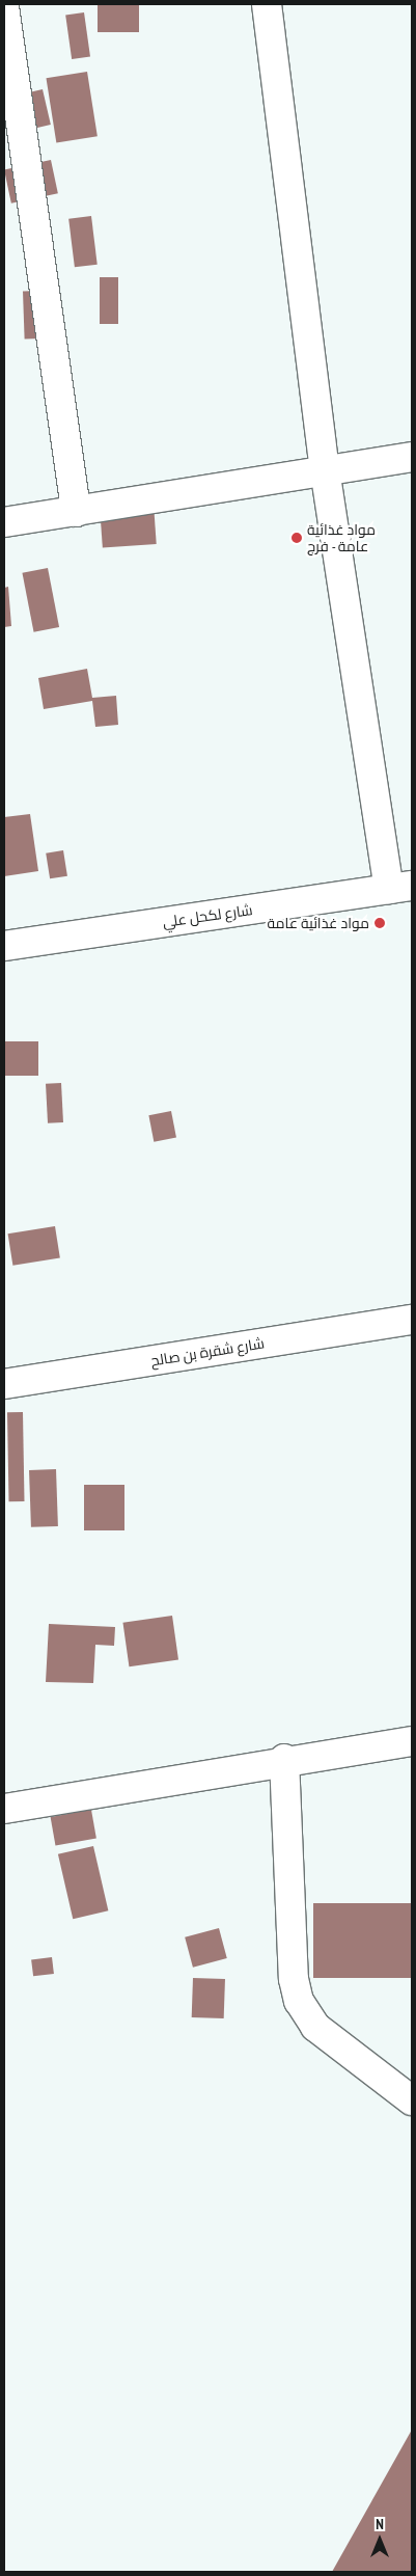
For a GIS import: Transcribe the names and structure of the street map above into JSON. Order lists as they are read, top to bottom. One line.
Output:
{"streets":{"street":["شارع لكحل علي","شارع شقرة بن صالح"]},"places":["مواد غذائية عامة - فرج","مواد غذائية عامة"],"north":"top"}
